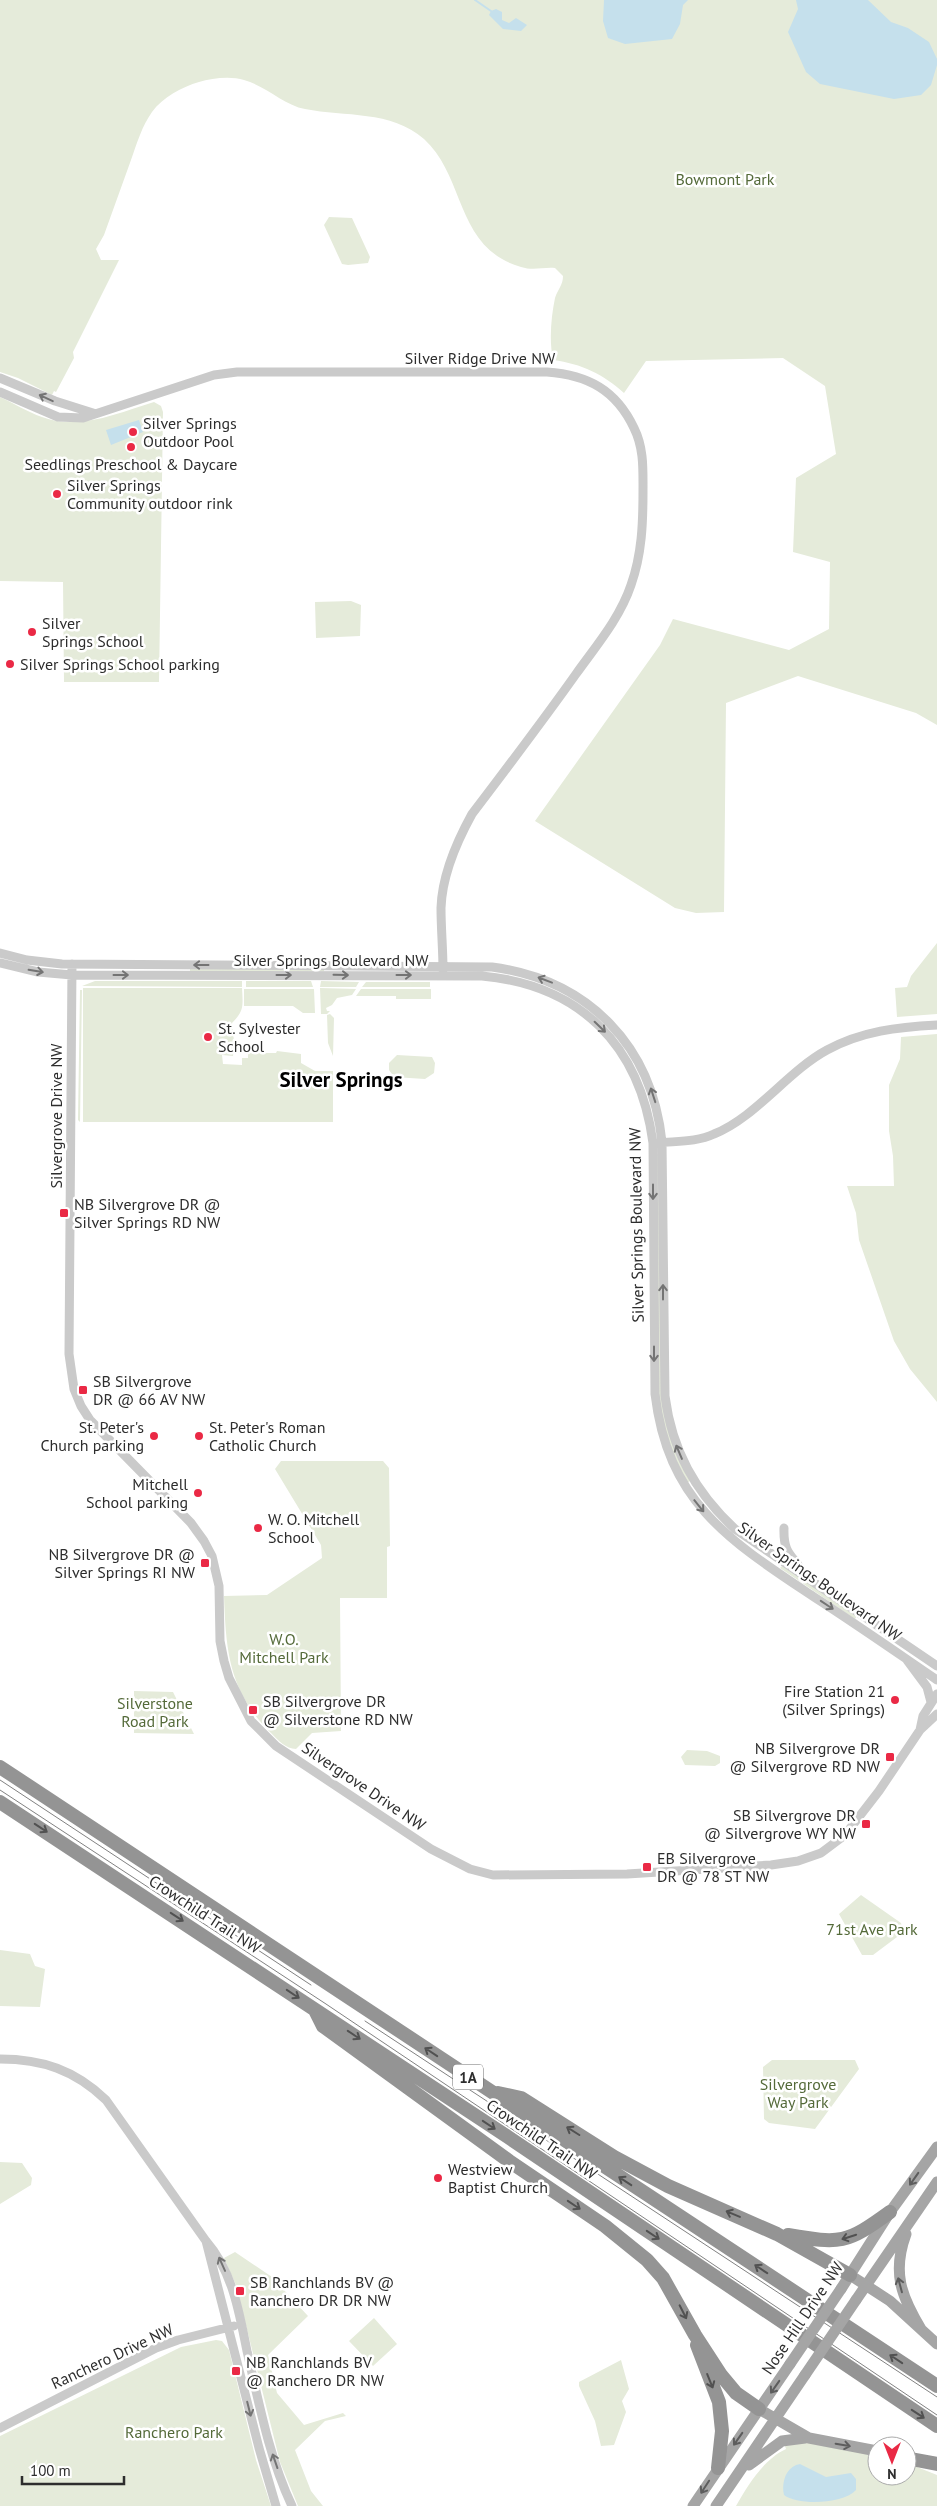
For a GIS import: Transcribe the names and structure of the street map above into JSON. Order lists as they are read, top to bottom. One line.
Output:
{"streets":{"highway":["Crowchild Trail NW","1A"],"main road":["Nose Hill Drive NW"],"street":["Silver Ridge Drive NW","Silver Springs Boulevard NW","Silvergrove Drive NW","Ranchero Drive NW"]},"crossings":[["Silver Ridge Drive NW","Silver Springs Boulevard NW"],["Silver Springs Boulevard NW","Silvergrove Drive NW"]],"districts":["Silver Springs"],"parks":["Bowmont Park","W.O. Mitchell Park","Silverstone Road Park","71st Ave Park","Silvergrove Way Park","Ranchero Park"],"places":{"other":["Silver Springs Outdoor Pool","Seedlings Preschool & Daycare","Silver Springs Community outdoor rink","Silver Springs School","Silver Springs School parking","St. Sylvester School","St. Peter's Church parking","St. Peter's Roman Catholic Church","Mitchell School parking","W. O. Mitchell School","Fire Station 21 (Silver Springs)","Westview Baptist Church"],"transit":["NB Silvergrove DR @ Silver Springs RD NW","SB Silvergrove DR @ 66 AV NW","NB Silvergrove DR @ Silver Springs RI NW","SB Silvergrove DR @ Silverstone RD NW","NB Silvergrove DR @ Silvergrove RD NW","SB Silvergrove DR @ Silvergrove WY NW","EB Silvergrove DR @ 78 ST NW","SB Ranchlands BV @ Ranchero DR DR NW","NB Ranchlands BV @ Ranchero DR NW"]},"scale_bar":"100 m","north":"bottom"}
